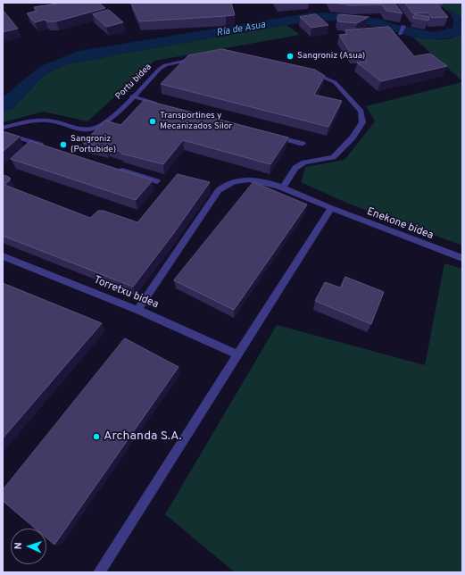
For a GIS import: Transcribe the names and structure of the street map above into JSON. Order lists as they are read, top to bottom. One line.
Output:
{"streets":{"street":["Portu bidea","Enekone bidea","Torretxu bidea"]},"crossings":[["Enekone bidea","Torretxu bidea"]],"water":["Ría de Asua"],"places":["Sangroniz (Asua)","Transportines y Mecanizados Silor","Sangroniz (Portubide)","Archanda S.A."],"north":"left"}
